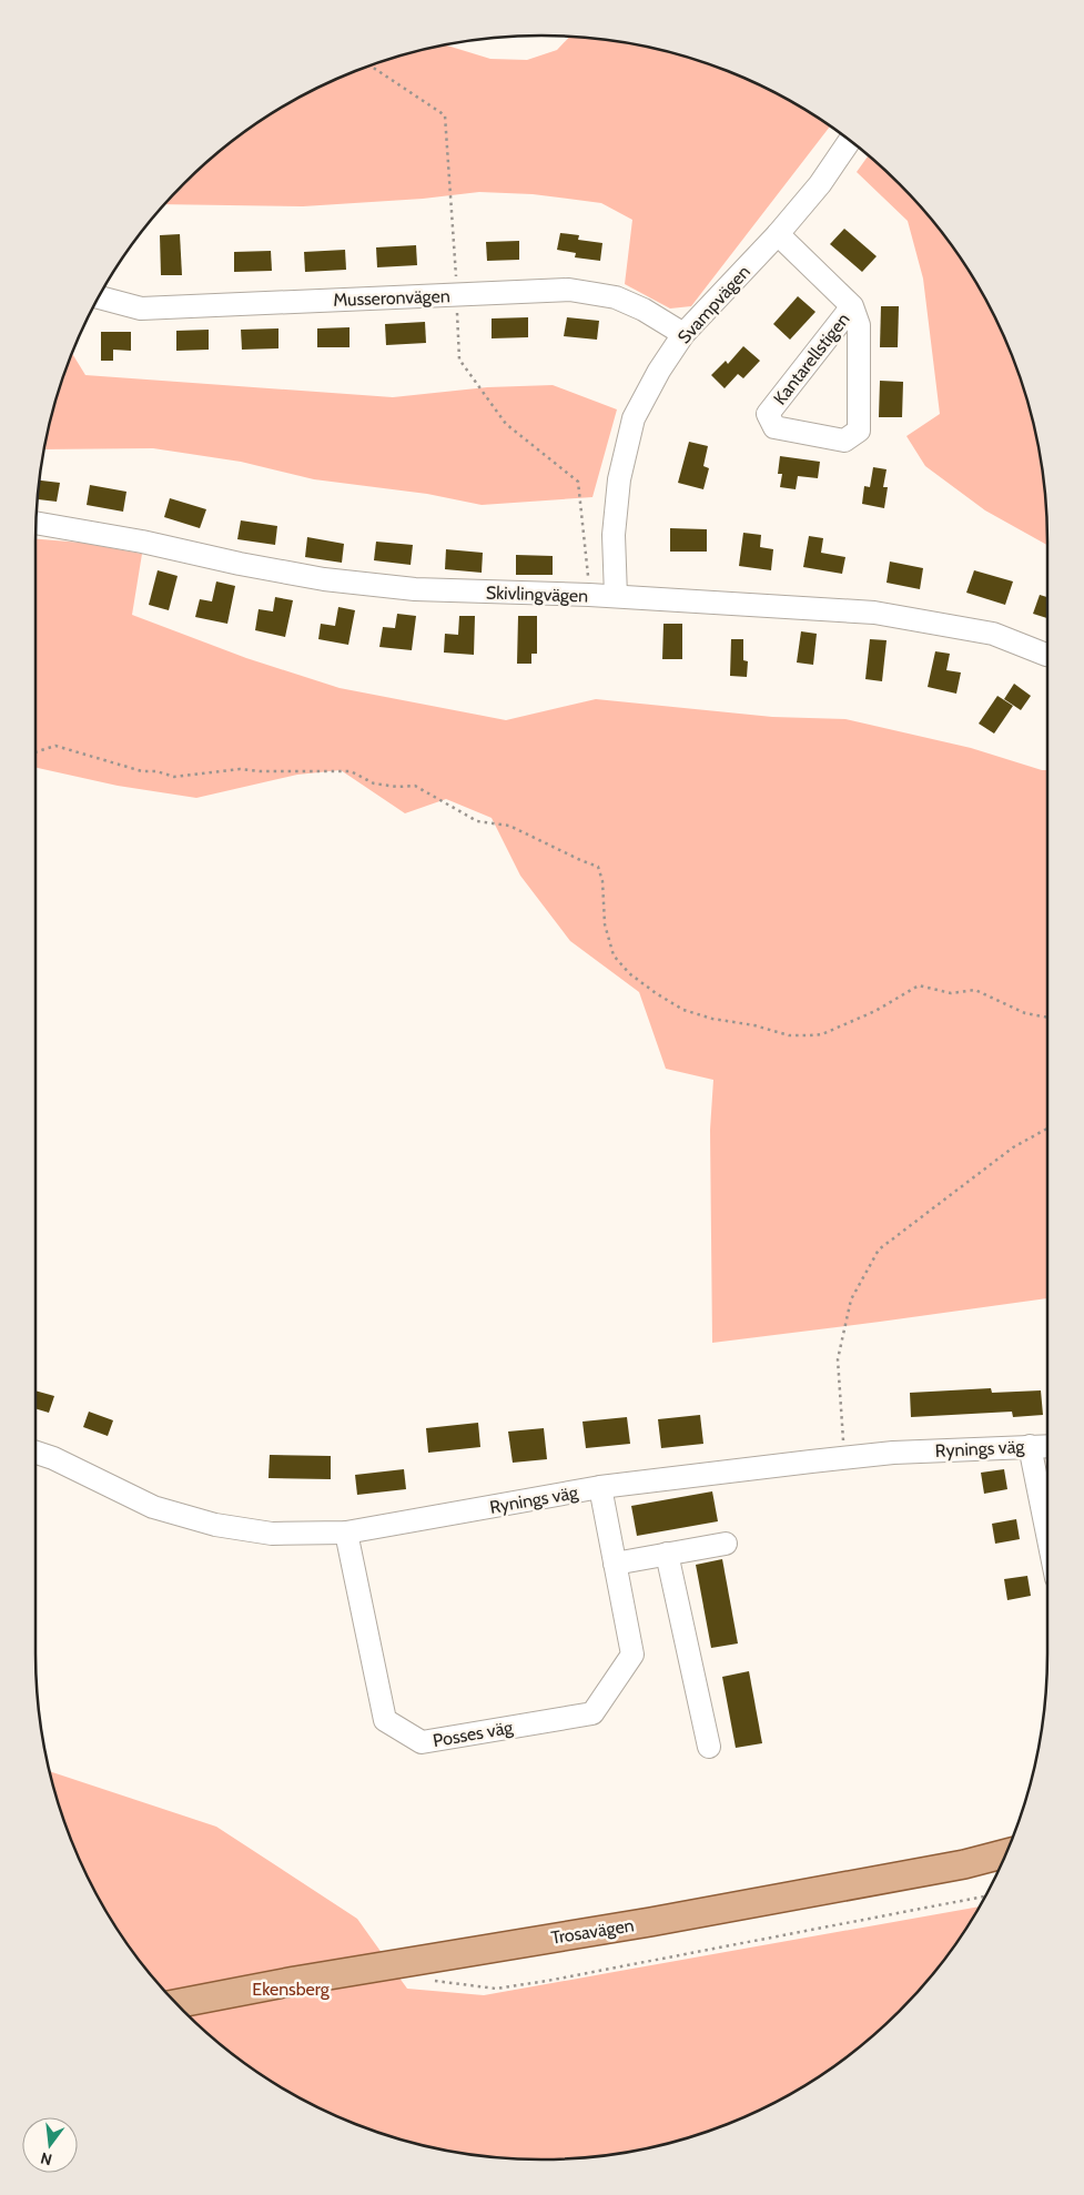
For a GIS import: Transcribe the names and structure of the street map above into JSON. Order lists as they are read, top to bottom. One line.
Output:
{"streets":{"main road":["Trosavägen"],"street":["Musseronvägen","Svampvägen","Kantarellstigen","Skivlingvägen","Rynings väg","Posses väg"]},"crossings":[["Musseronvägen","Svampvägen"],["Svampvägen","Kantarellstigen"],["Svampvägen","Skivlingvägen"],["Rynings väg","Posses väg"]],"parks":["Ekensberg"],"north":"bottom"}
